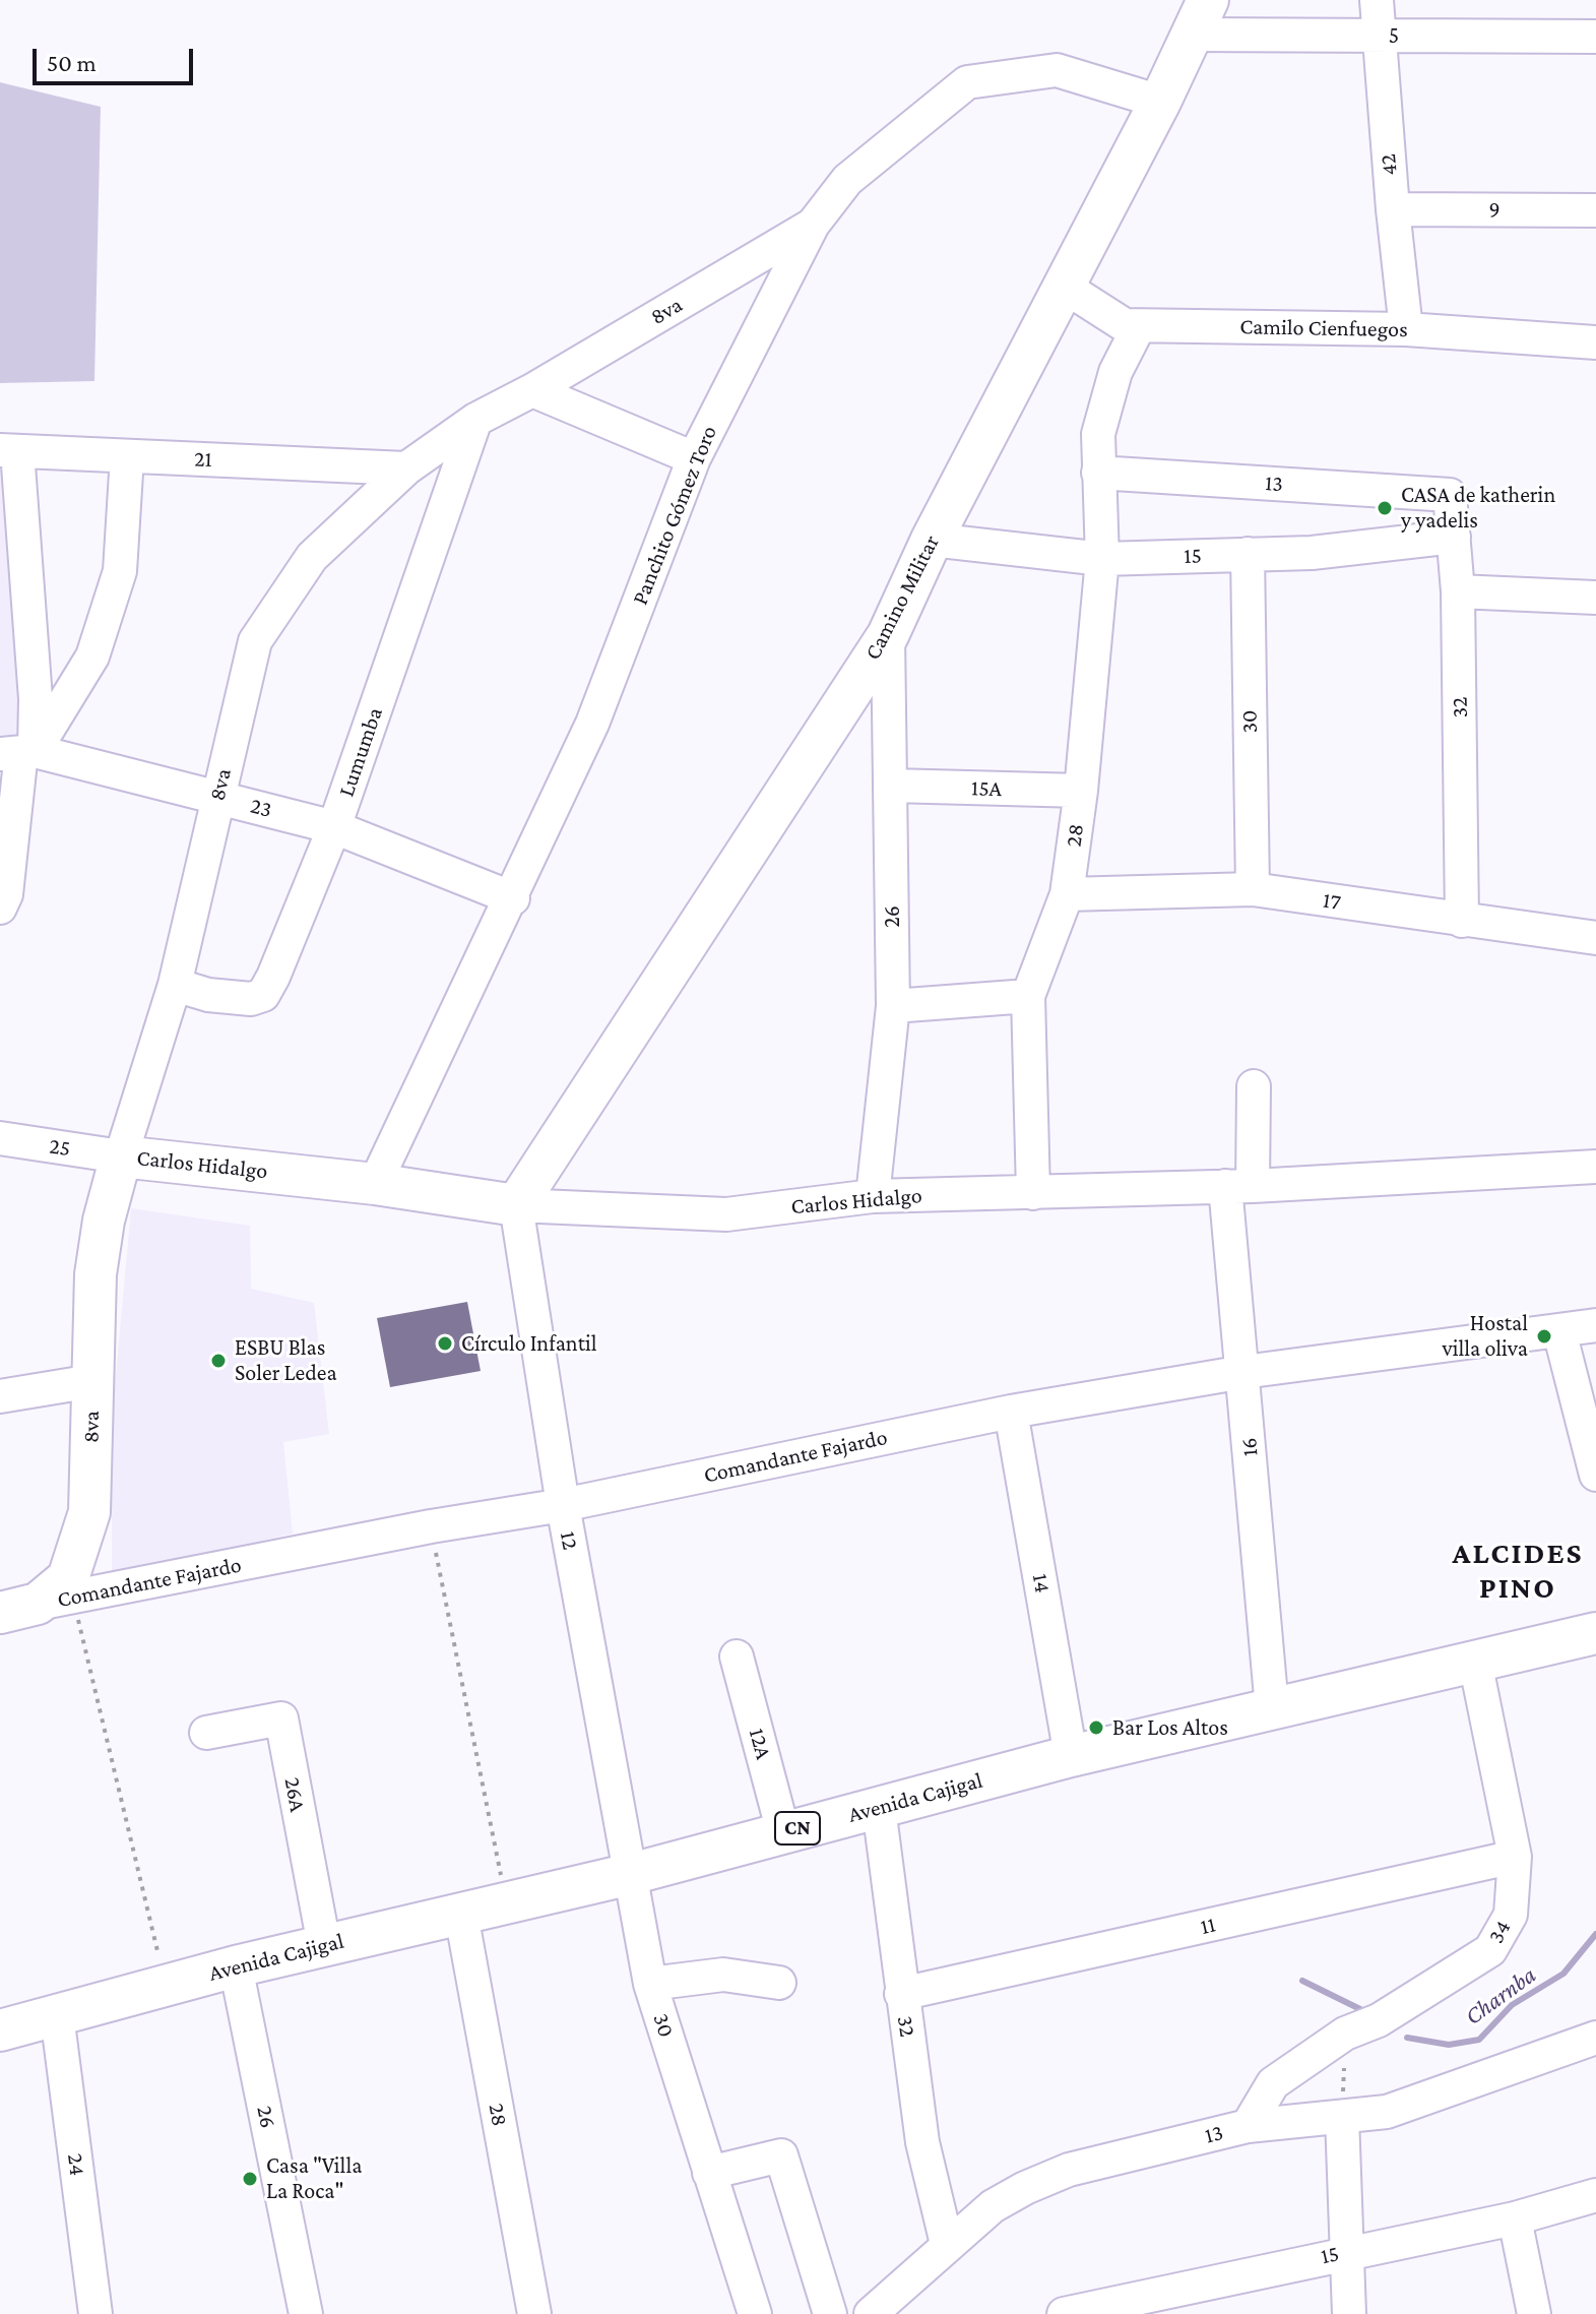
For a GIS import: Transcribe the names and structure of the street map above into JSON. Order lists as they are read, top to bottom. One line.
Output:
{"streets":{"main road":["8va","Camino Militar","Carlos Hidalgo","Avenida Cajigal","CN"],"street":["5","42","9","Camilo Cienfuegos","21","13","Panchito Gómez Toro","15","32","30","Lumumba","15A","23","28","17","26","25","16","Comandante Fajardo","12","14","12A","26A","11","34","24"]},"crossings":[["5","42"],["5","Camino Militar"],["42","9"],["42","Camilo Cienfuegos"],["8va","21"],["8va","Panchito Gómez Toro"],["8va","Lumumba"],["8va","23"],["8va","25"],["8va","Carlos Hidalgo"],["8va","Comandante Fajardo"],["Camilo Cienfuegos","Camino Militar"],["Camilo Cienfuegos","28"],["13","32"],["13","28"],["13","34"],["Panchito Gómez Toro","Camino Militar"],["Panchito Gómez Toro","23"],["Panchito Gómez Toro","Carlos Hidalgo"],["15","Camino Militar"],["15","32"],["15","30"],["15","28"],["Camino Militar","26"],["Camino Militar","Carlos Hidalgo"],["Camino Militar","12"],["32","17"],["32","Avenida Cajigal"],["32","11"],["30","17"],["30","12"],["30","Avenida Cajigal"],["Lumumba","23"],["15A","28"],["15A","26"],["28","17"],["28","Carlos Hidalgo"],["28","Avenida Cajigal"],["26","Carlos Hidalgo"],["26","Avenida Cajigal"],["25","Carlos Hidalgo"],["Carlos Hidalgo","16"],["Carlos Hidalgo","12"],["16","Comandante Fajardo"],["16","Avenida Cajigal"],["Comandante Fajardo","12"],["Comandante Fajardo","14"],["12","Avenida Cajigal"],["14","Avenida Cajigal"],["12A","Avenida Cajigal"],["26A","Avenida Cajigal"],["Avenida Cajigal","34"],["Avenida Cajigal","24"],["11","34"]],"districts":["ALCIDES PINO"],"water":["Charnba"],"places":["CASA de katherin y yadelis","Hostal villa oliva","Círculo Infantil","ESBU Blas Soler Ledea","Bar Los Altos","Casa \"Villa La Roca\""],"scale_bar":"50 m"}
